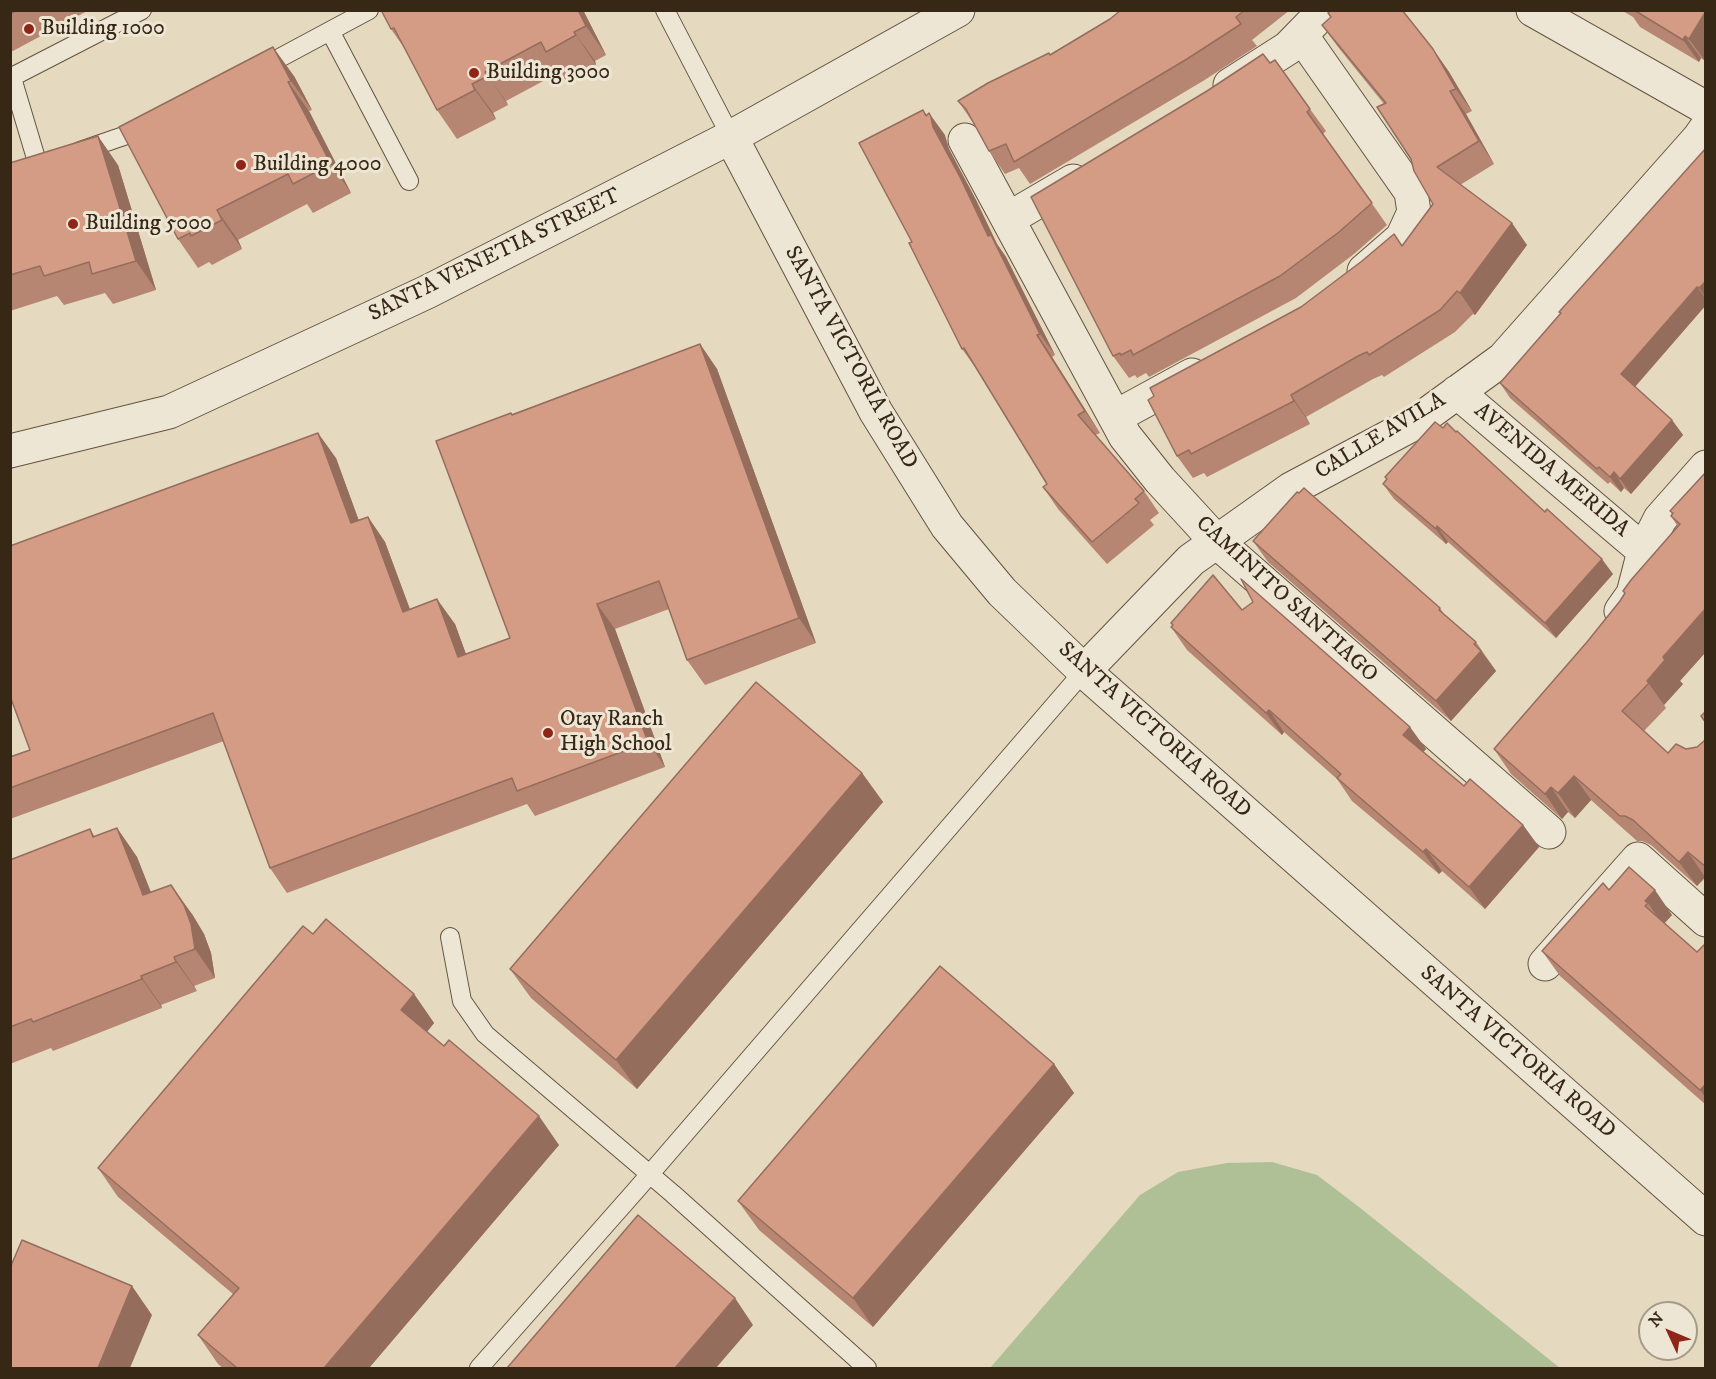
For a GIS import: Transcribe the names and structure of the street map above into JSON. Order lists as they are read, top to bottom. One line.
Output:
{"streets":{"street":["SANTA VENETIA STREET","SANTA VICTORIA ROAD","CALLE AVILA","AVENIDA MERIDA","CAMINITO SANTIAGO"]},"crossings":[["SANTA VENETIA STREET","SANTA VICTORIA ROAD"],["SANTA VICTORIA ROAD","CALLE AVILA"],["CALLE AVILA","AVENIDA MERIDA"],["CALLE AVILA","CAMINITO SANTIAGO"]],"places":["Building 1000","Building 3000","Building 4000","Building 5000","Otay Ranch High School"],"north":"top left"}
